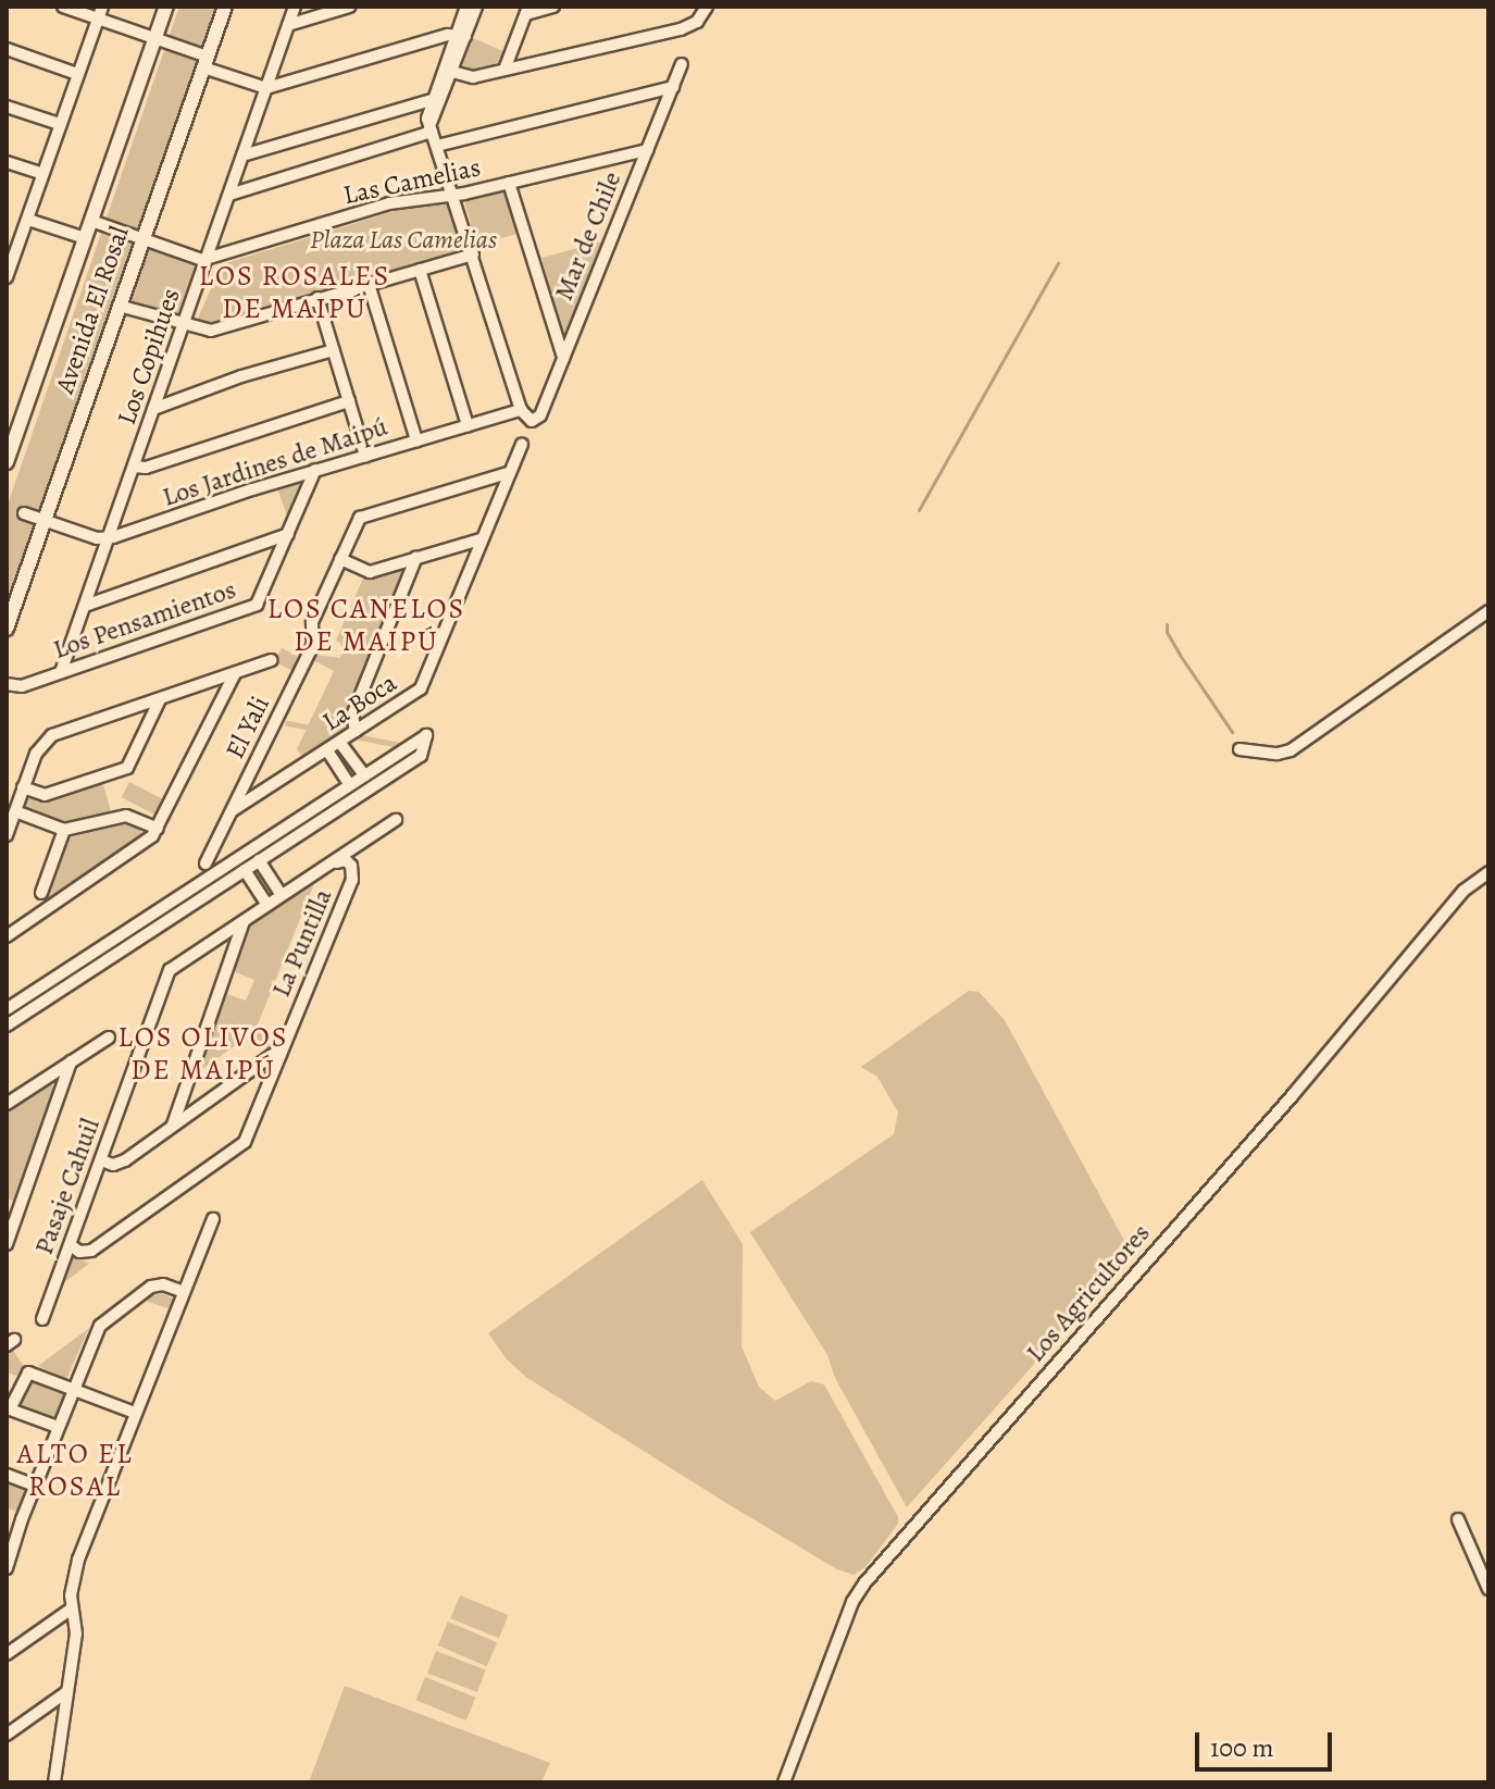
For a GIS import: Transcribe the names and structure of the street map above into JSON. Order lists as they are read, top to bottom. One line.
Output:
{"streets":{"street":["Las Camelias","Mar de Chile","Avenida El Rosal","Los Copihues","Los Jardines de Maipú","Los Pensamientos","La Boca","El Yali","La Puntilla","Pasaje Cahuil","Los Agricultores"]},"crossings":[["Las Camelias","Mar de Chile"],["Las Camelias","Los Copihues"],["Mar de Chile","Los Jardines de Maipú"],["Los Copihues","Los Jardines de Maipú"],["Los Copihues","Los Pensamientos"],["Los Jardines de Maipú","Los Pensamientos"],["La Boca","El Yali"],["La Puntilla","Pasaje Cahuil"]],"districts":["LOS ROSALES DE MAIPÚ","LOS CANELOS DE MAIPÚ","LOS OLIVOS DE MAIPÚ","ALTO EL ROSAL"],"parks":["Plaza Las Camelias"],"scale_bar":"100 m"}
